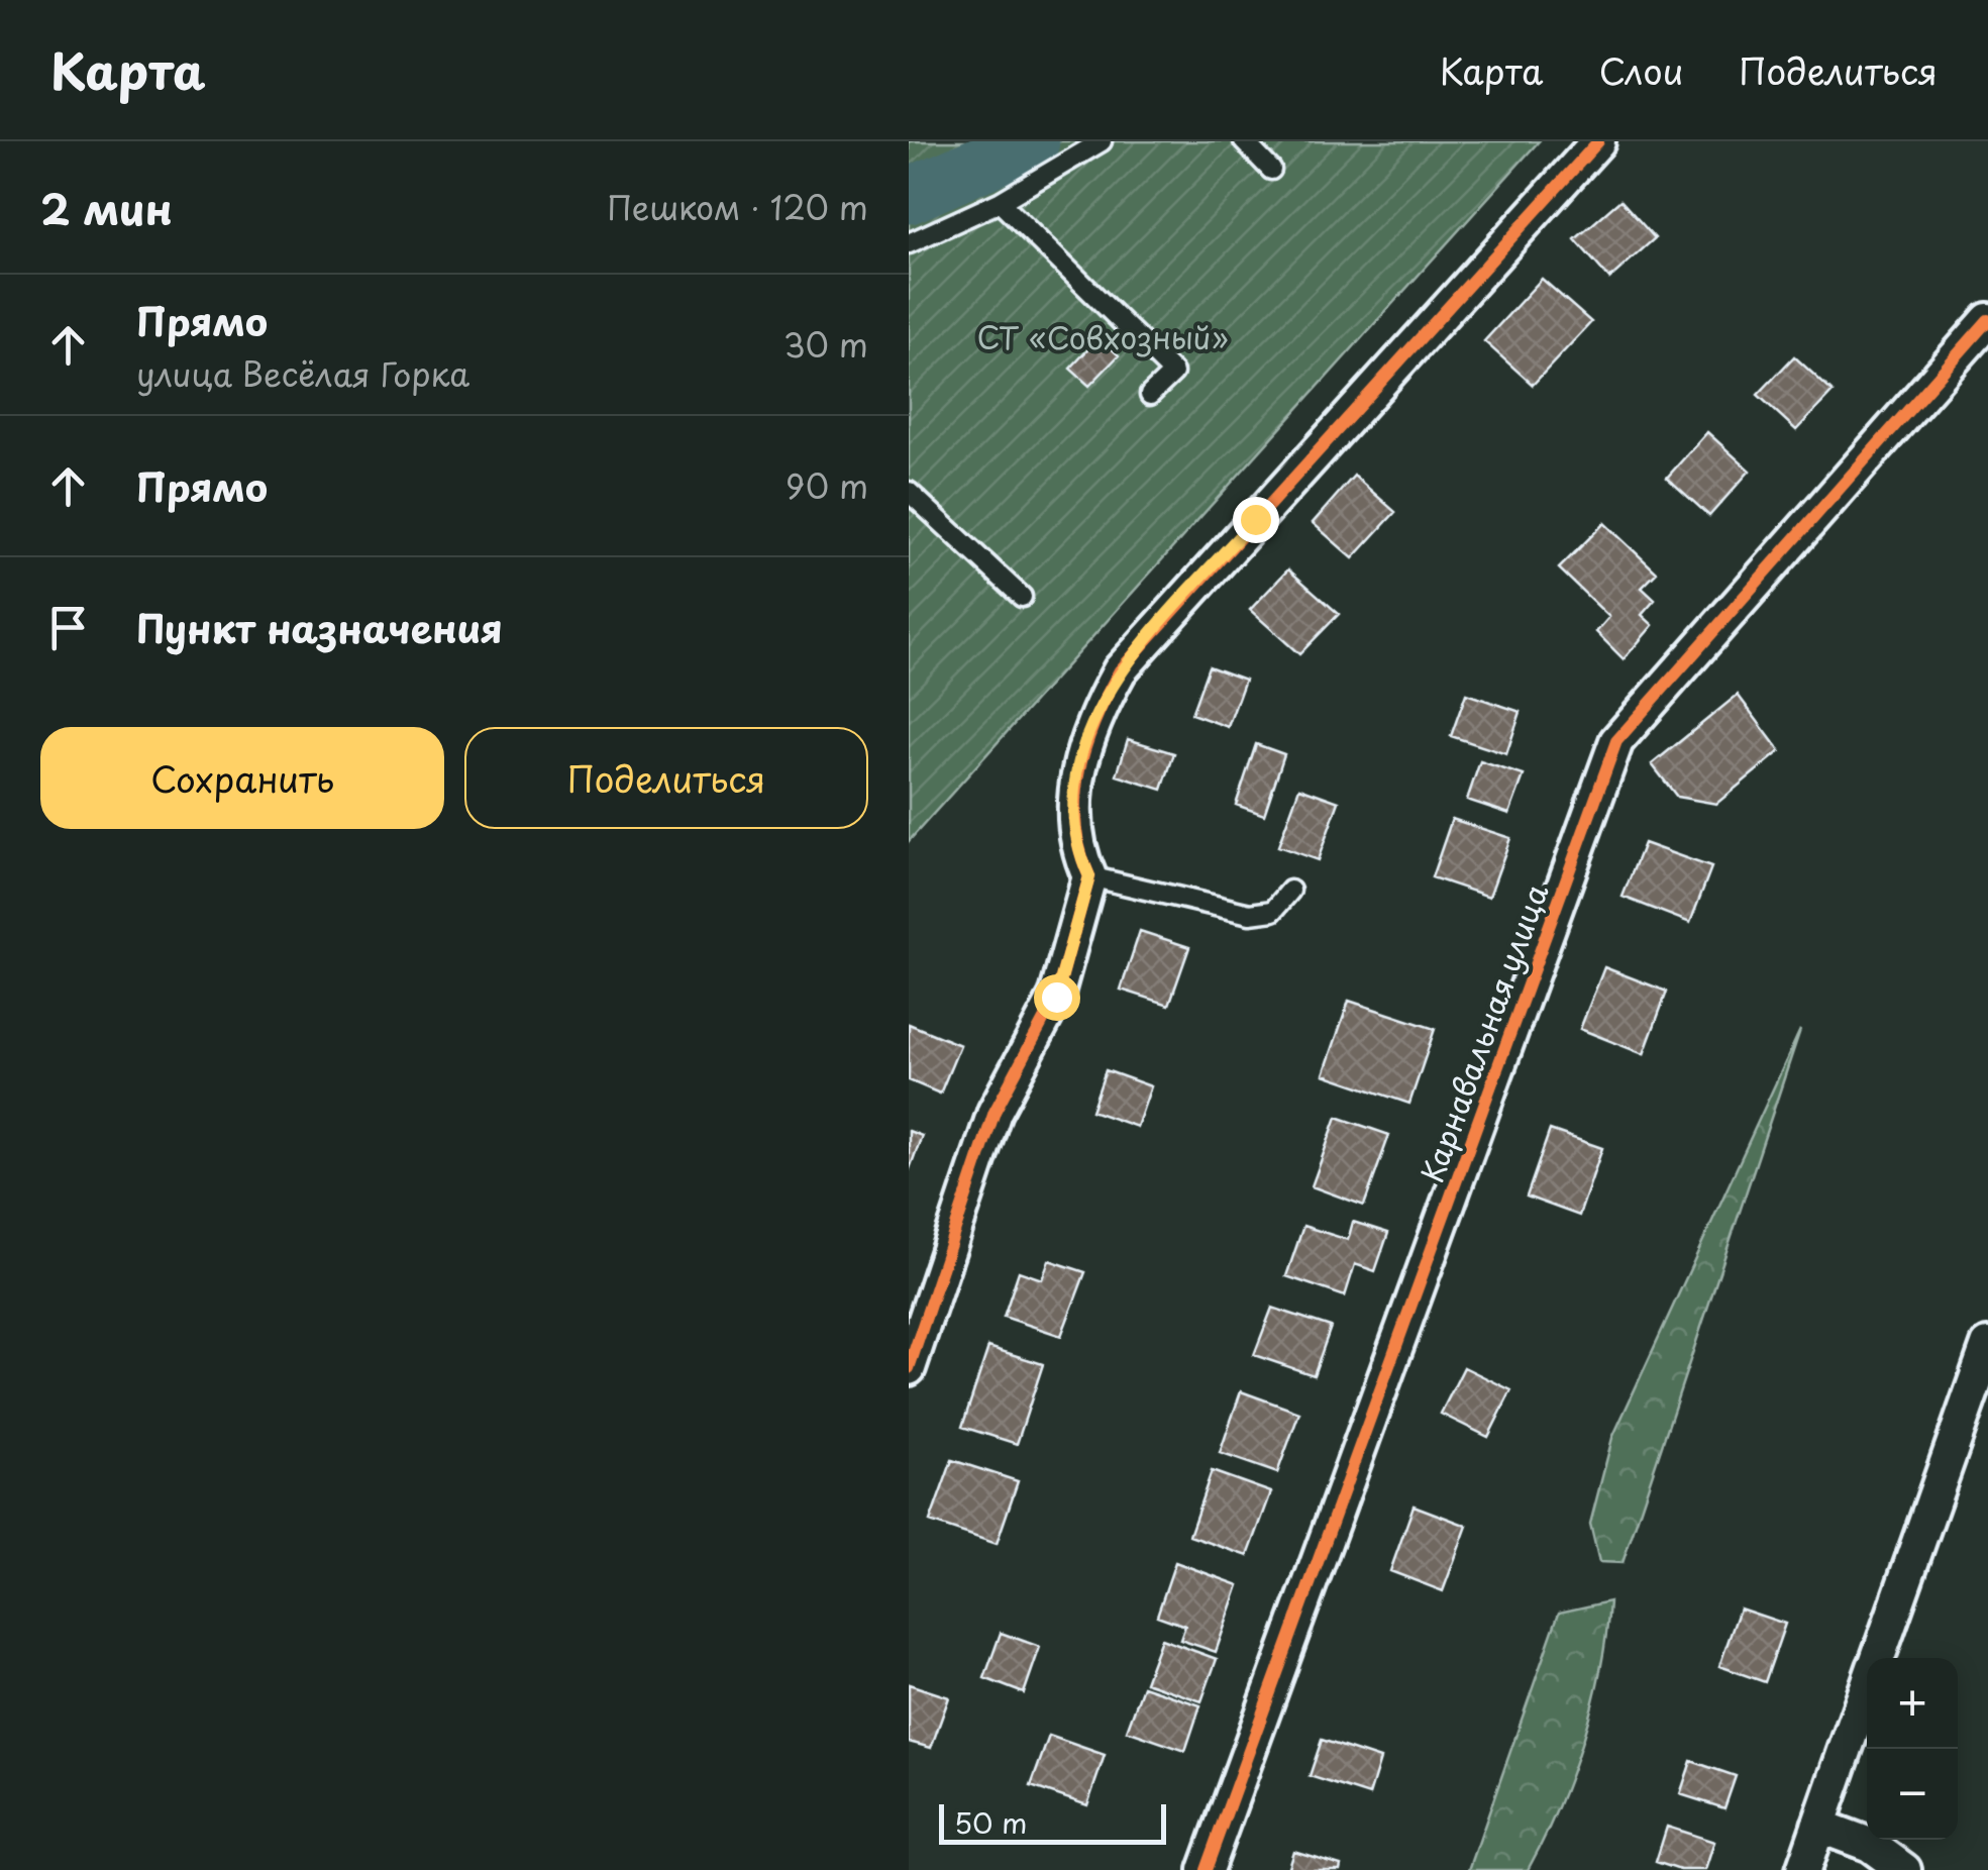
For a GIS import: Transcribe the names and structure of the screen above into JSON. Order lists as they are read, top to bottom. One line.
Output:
{"streets":{"street":["Карнавальная улица"]},"parks":["СТ «Совхозный»"],"scale_bar":"50 m","page":{"header":"Карта","nav":["Карта","Слои","Поделиться"],"heading":["2 мин","Пешком · 120 m"],"list":[["Прямо","улица Весёлая Горка","30 m"],["Прямо","90 m"],"Пункт назначения"],"buttons":["Сохранить","Поделиться"],"map_buttons":["+","−"],"scale":"50 m"}}
